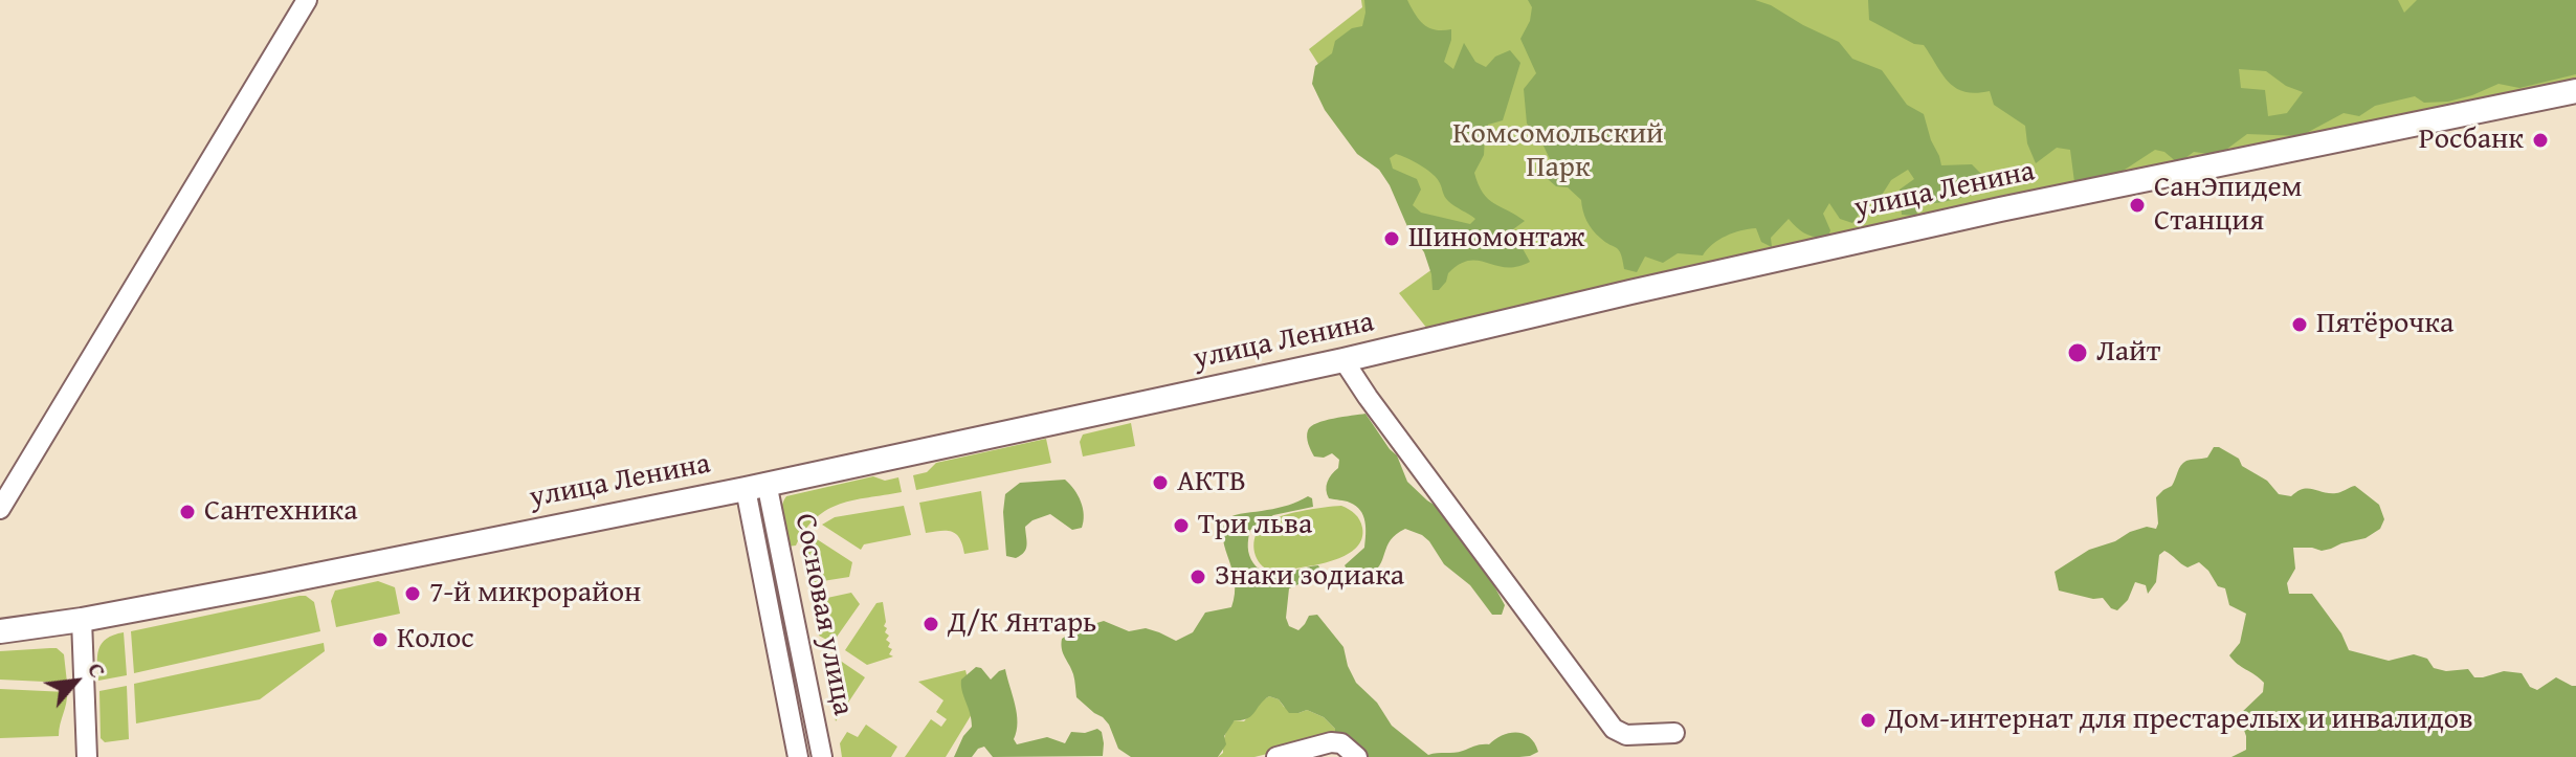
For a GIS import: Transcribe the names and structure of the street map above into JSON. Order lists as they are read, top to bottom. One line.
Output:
{"streets":{"main road":["улица Ленина"],"street":["Сосновая улица"]},"crossings":[["улица Ленина","Сосновая улица"]],"parks":["Комсомольский Парк"],"places":["Росбанк","СанЭпидем Станция","Шиномонтаж","Пятёрочка","Лайт","АКТВ","Сантехника","Три льва","Знаки зодиака","7-й микрорайон","Д/К Янтарь","Колос","Дом-интернат для престарелых и инвалидов"],"north":"top right"}
